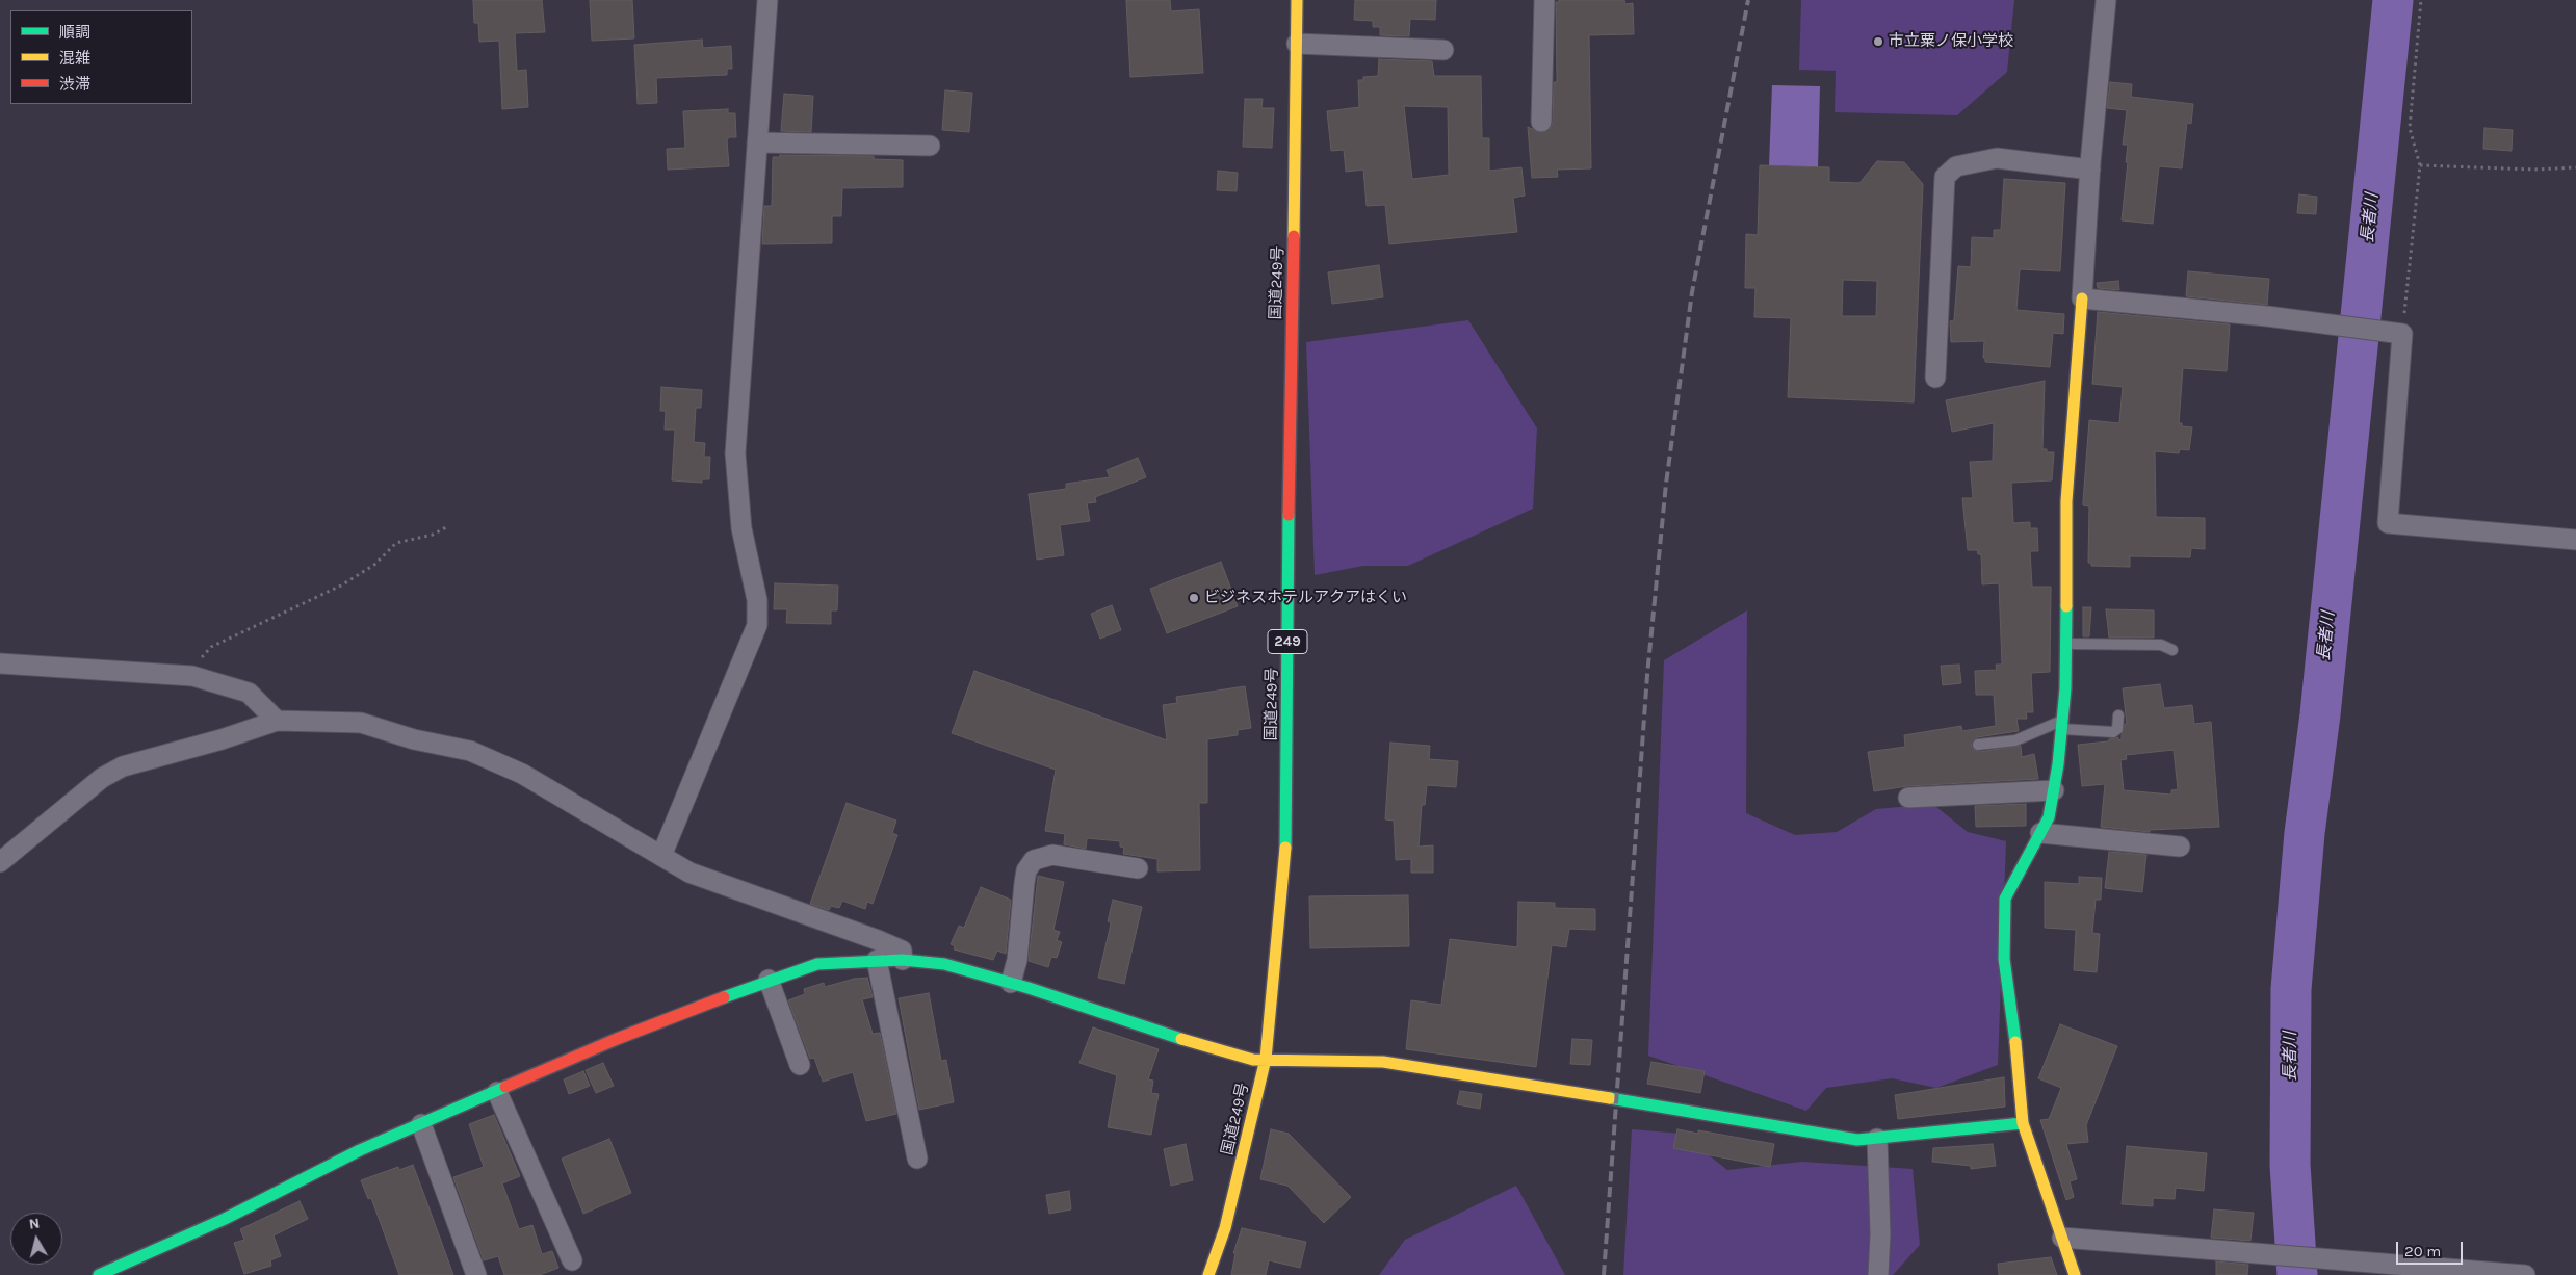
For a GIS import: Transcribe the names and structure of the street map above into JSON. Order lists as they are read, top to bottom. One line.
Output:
{"streets":{"main road":["国道249号","249"]},"water":["長者川"],"places":["市立粟ノ保小学校","ビジネスホテルアクアはくい"],"legend":["順調","混雑","渋滞"],"scale_bar":"20 m","north":"top"}
